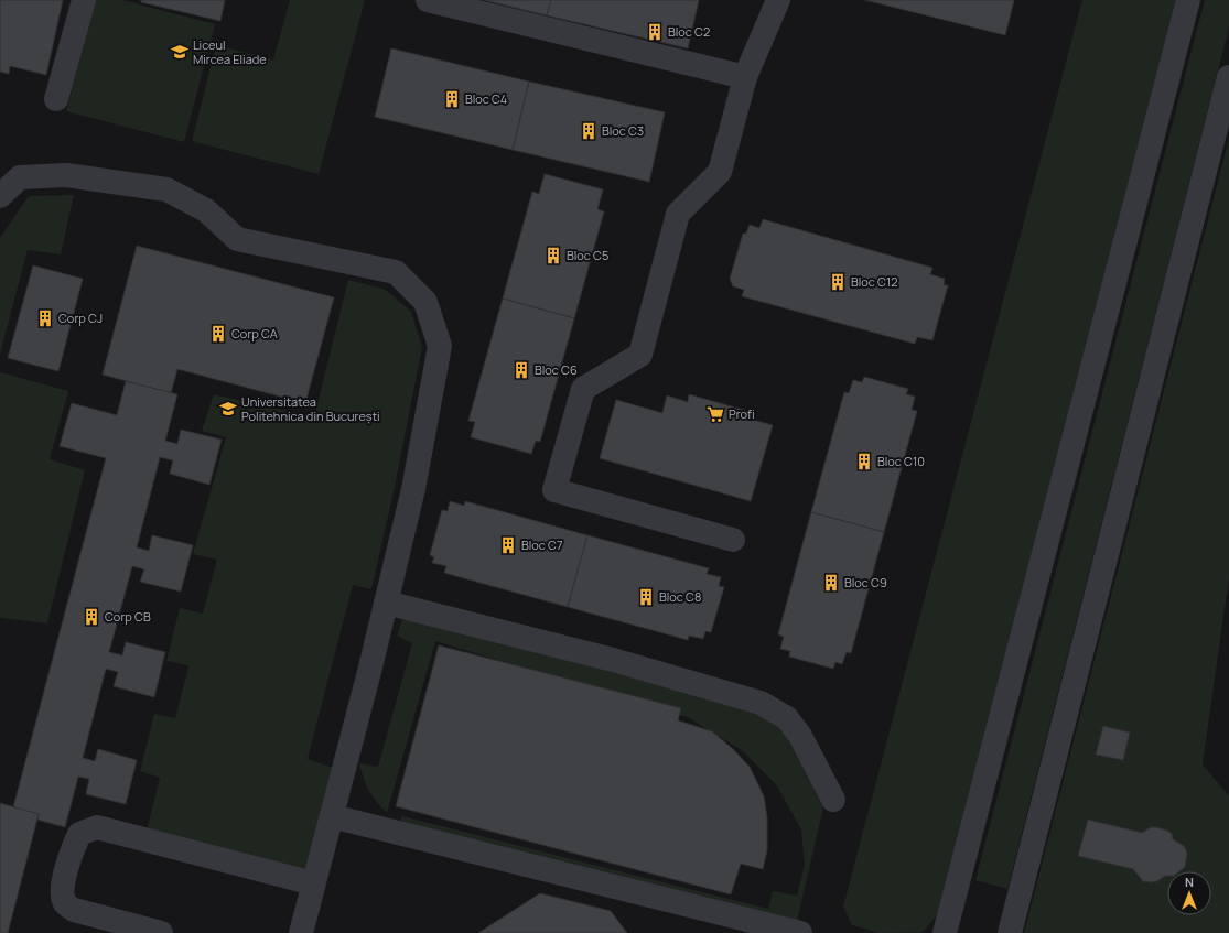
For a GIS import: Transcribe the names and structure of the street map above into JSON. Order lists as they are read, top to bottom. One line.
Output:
{"places":{"building":["Bloc C2","Bloc C4","Bloc C3","Bloc C5","Bloc C12","Corp CJ","Corp CA","Bloc C6","Bloc C10","Bloc C7","Bloc C9","Bloc C8","Corp CB"],"school or university":["Liceul Mircea Eliade","Universitatea Politehnica din București"],"supermarket":["Profi"]},"north":"top"}
